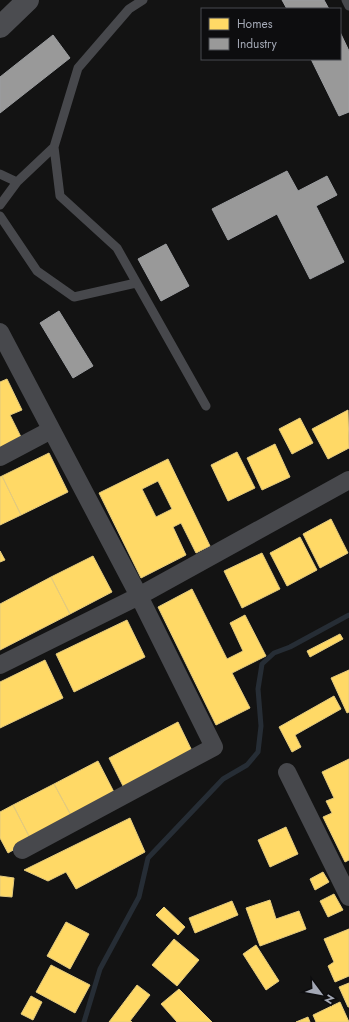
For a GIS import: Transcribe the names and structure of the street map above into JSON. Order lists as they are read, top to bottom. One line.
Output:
{"legend":["Homes","Industry"],"north":"bottom right"}
